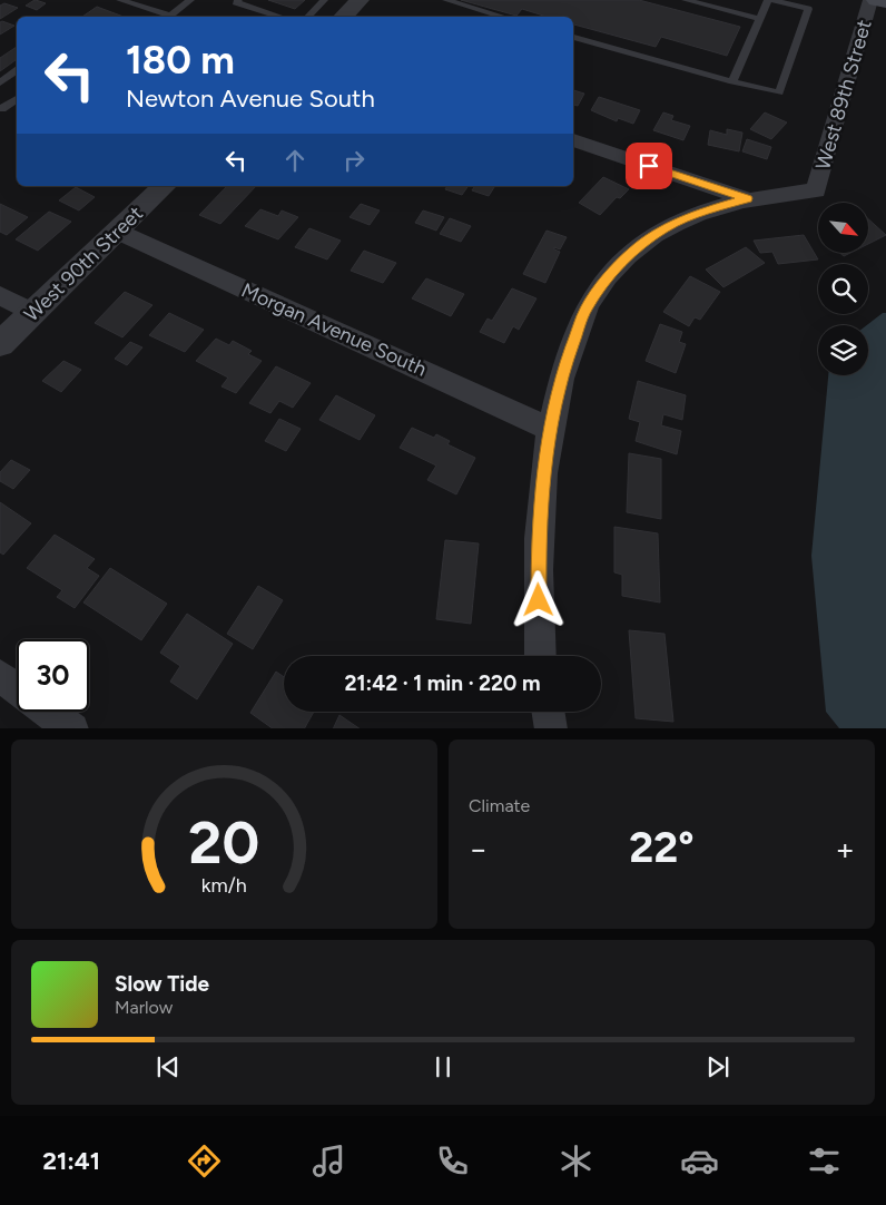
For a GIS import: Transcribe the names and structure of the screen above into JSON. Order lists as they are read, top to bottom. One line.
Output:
{"streets":{"street":["West 89th Street","West 90th Street","Morgan Avenue South"]},"crossings":[["West 89th Street","Morgan Avenue South"],["West 90th Street","Morgan Avenue South"]],"north":"bottom right","page":{"turn":["180 m","Newton Avenue South"],"limit":"30","trip":"21:42 · 1 min · 220 m","tile":"Climate","heat":["−","22°","+"],"song":["Slow Tide","Marlow"],"tabs":"21:41","gauge":["20","km/h"]}}
